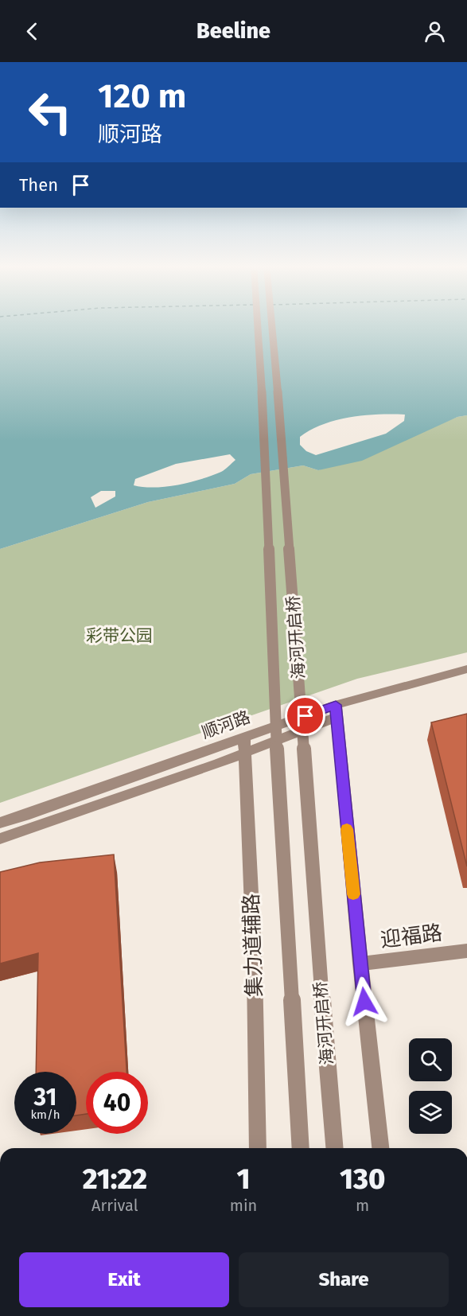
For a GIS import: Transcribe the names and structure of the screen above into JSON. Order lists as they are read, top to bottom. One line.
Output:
{"streets":{"main road":["海河开启桥","顺河路","迎福路","集力道辅路"]},"crossings":[["顺河路","集力道辅路"]],"parks":["彩带公园"],"page":{"header":"Beeline","turn":["120 m","顺河路"],"then":"Then","speed":"31 km/h","limit":"40","eta":["21:22","Arrival","1","min","130","m"],"buttons":["Exit","Share"]}}
